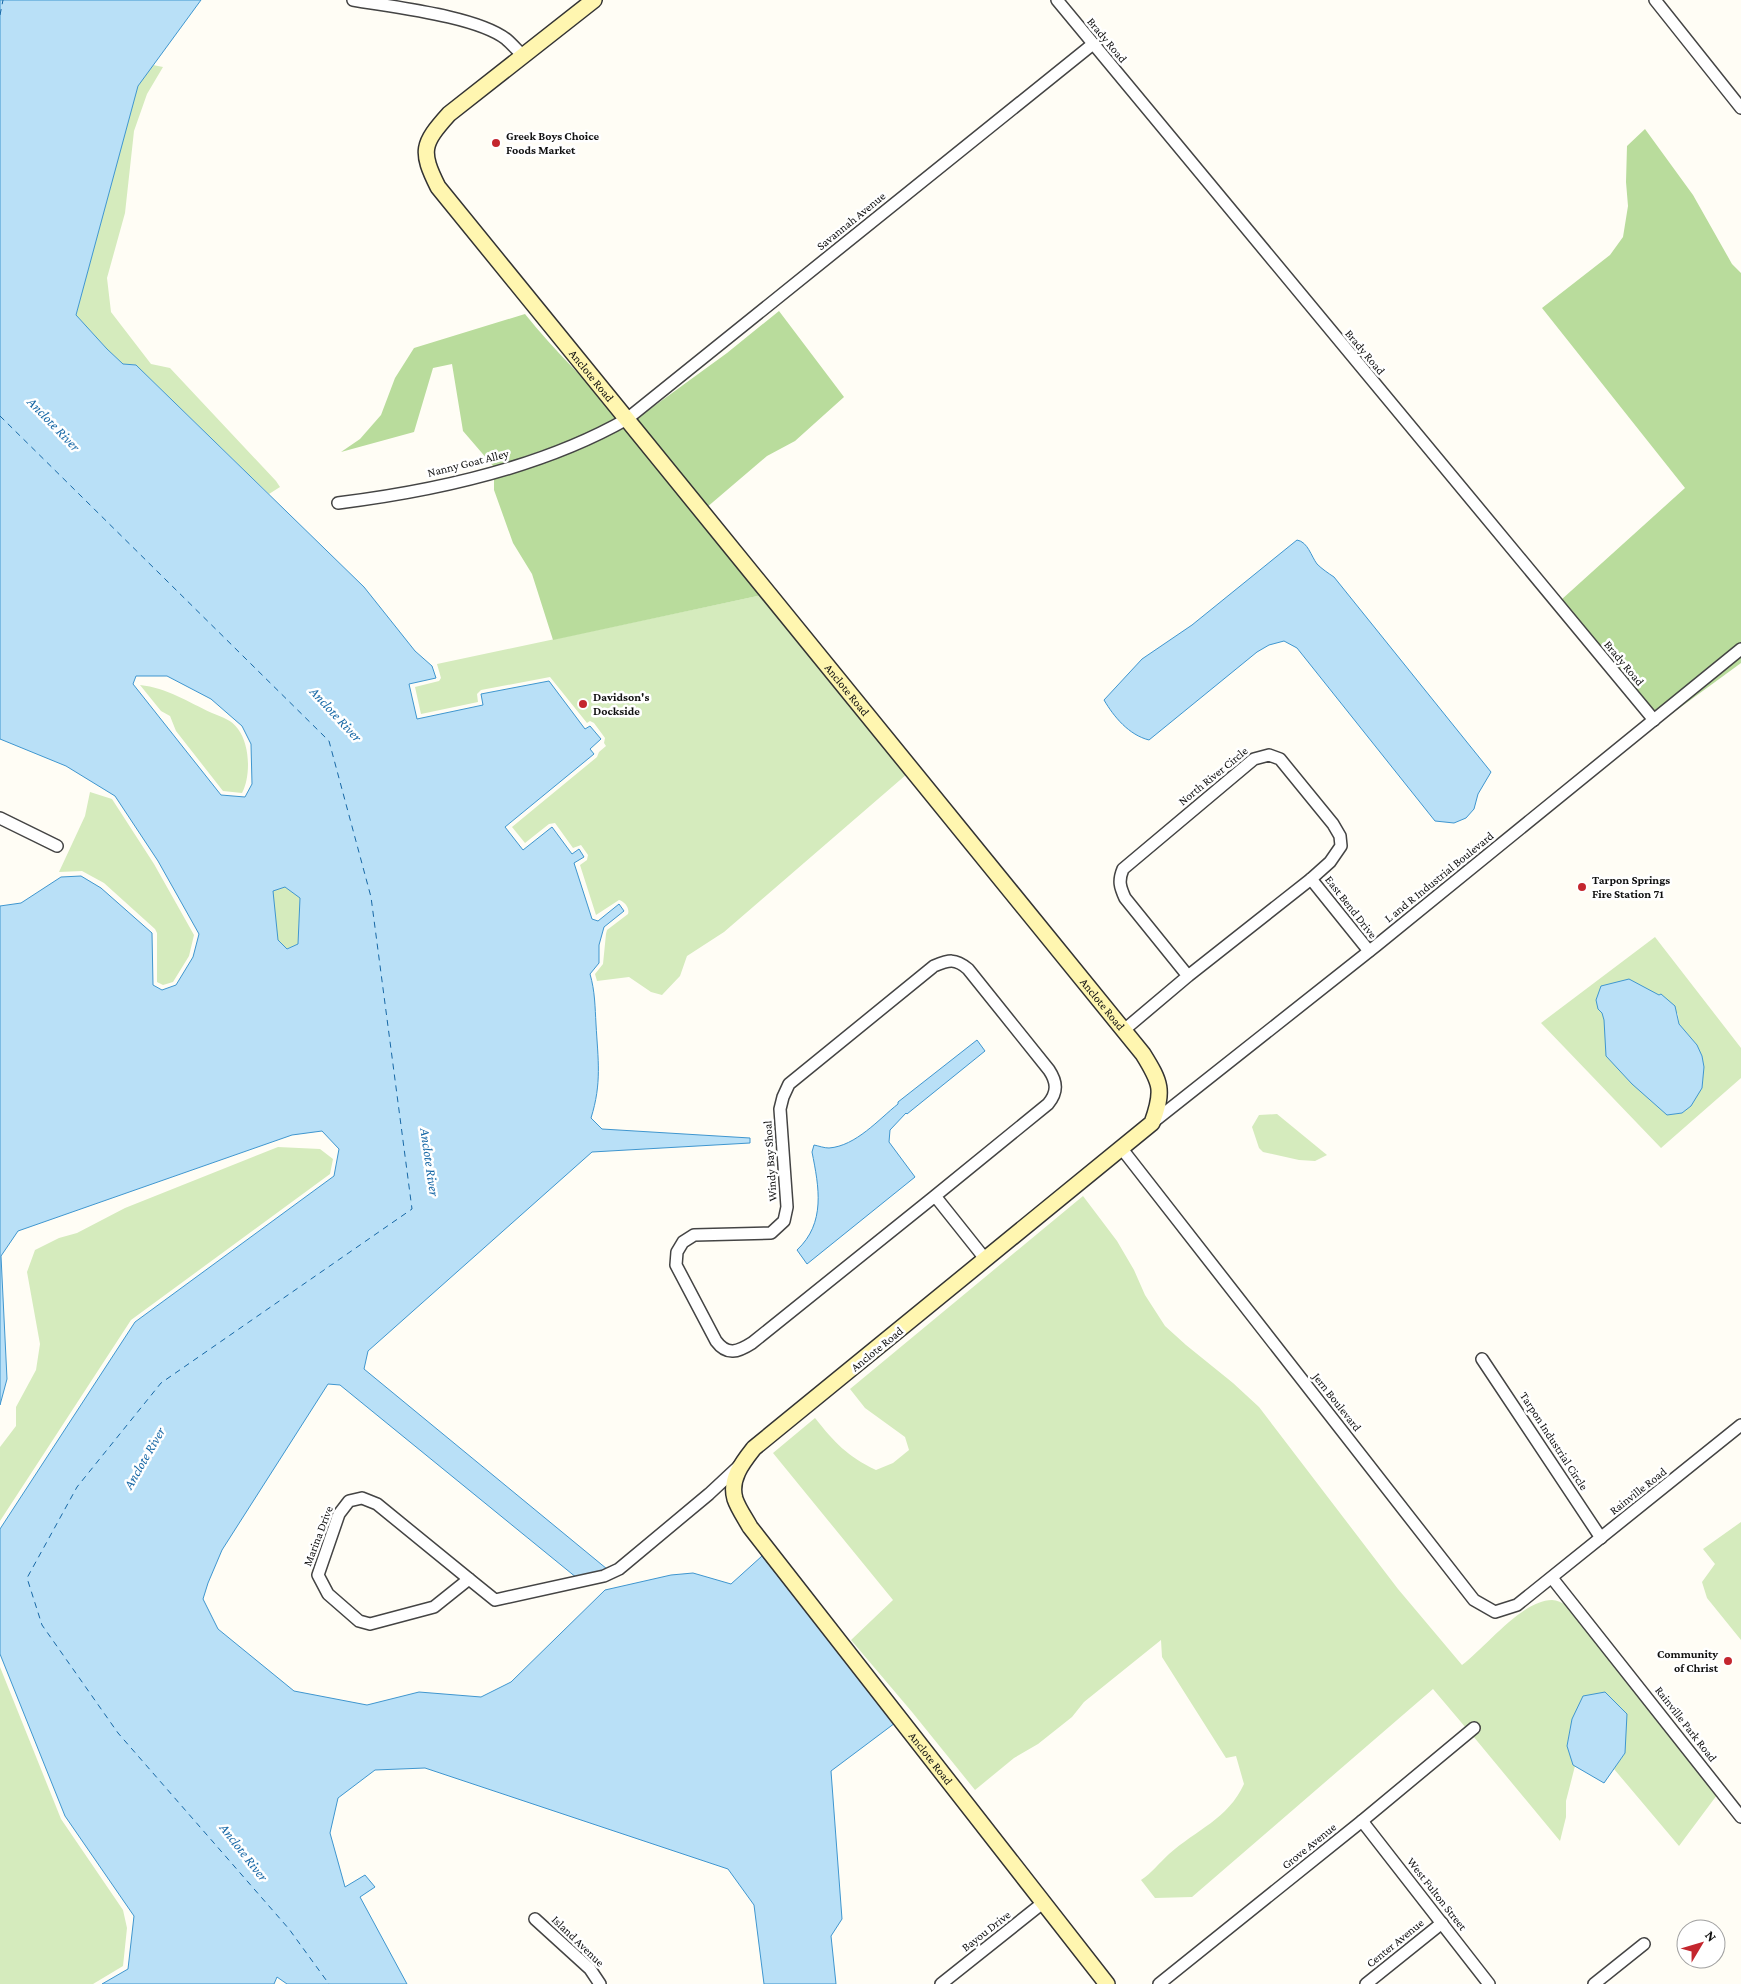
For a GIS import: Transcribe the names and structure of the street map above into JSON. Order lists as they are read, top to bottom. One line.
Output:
{"streets":{"street":["Brady Road","Savannah Avenue","Anclote Road","Nanny Goat Alley","North River Circle","L and R Industrial Boulevard","East Bend Drive","Windy Bay Shoal","Jern Boulevard","Tarpon Industrial Circle","Rainville Road","Marina Drive","Rainville Park Road","Grove Avenue","West Fulton Street","Bayou Drive","Island Avenue","Center Avenue"]},"crossings":[["Brady Road","Savannah Avenue"],["Brady Road","L and R Industrial Boulevard"],["Savannah Avenue","Anclote Road"],["Savannah Avenue","Nanny Goat Alley"],["Anclote Road","Nanny Goat Alley"],["Anclote Road","North River Circle"],["Anclote Road","L and R Industrial Boulevard"],["Anclote Road","Jern Boulevard"],["Anclote Road","Marina Drive"],["Anclote Road","Bayou Drive"],["North River Circle","East Bend Drive"],["L and R Industrial Boulevard","East Bend Drive"],["Jern Boulevard","Rainville Road"],["Jern Boulevard","Rainville Park Road"],["Tarpon Industrial Circle","Rainville Road"],["Rainville Road","Rainville Park Road"],["Grove Avenue","West Fulton Street"],["West Fulton Street","Center Avenue"]],"water":["Anclote River"],"places":["Greek Boys Choice Foods Market","Davidson's Dockside","Tarpon Springs Fire Station 71","Community of Christ"],"north":"top right"}
